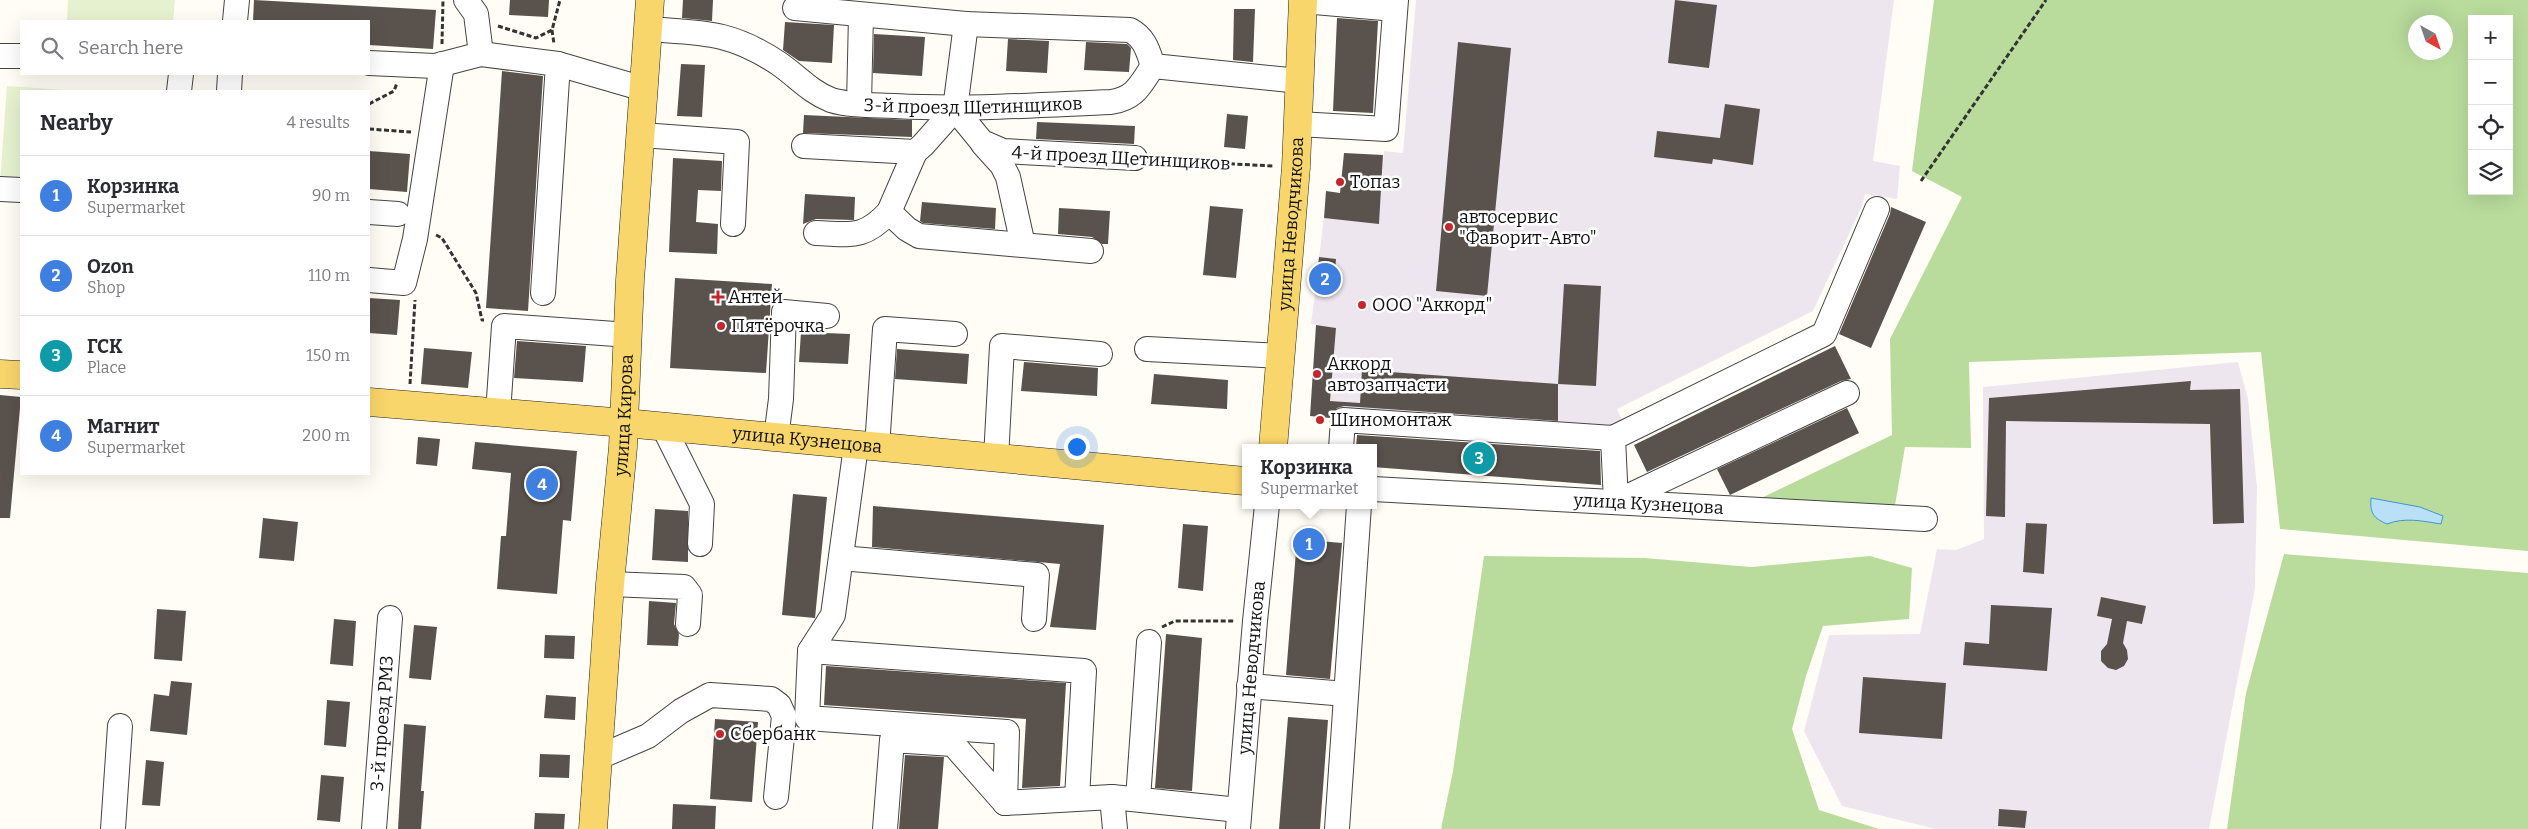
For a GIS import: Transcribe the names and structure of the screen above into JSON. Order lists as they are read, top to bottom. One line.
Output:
{"streets":{"main road":["улица Неводчикова","улица Кирова","улица Кузнецова"],"street":["3-й проезд Щетинщиков","4-й проезд Щетинщиков","3-й проезд РМЗ"]},"crossings":[["3-й проезд Щетинщиков","4-й проезд Щетинщиков"],["3-й проезд Щетинщиков","улица Кирова"],["4-й проезд Щетинщиков","улица Неводчикова"],["улица Кирова","улица Кузнецова"]],"places":{"other":["Топаз","автосервис \"Фаворит-Авто\"","ООО \"Аккорд\"","Пятёрочка","Аккорд автозапчасти","Шиномонтаж","Сбербанк"],"health":["Антей"]},"north":"bottom right","page":{"map_buttons":["+","−"],"search":"Search here","heading":["Nearby","4 results"],"list":[{"mark":"1","name":"Корзинка","note":"Supermarket","value":"90 m"},{"mark":"2","name":"Ozon","note":"Shop","value":"110 m"},{"mark":"3","name":"ГСК","note":"Place","value":"150 m"},{"mark":"4","name":"Магнит","note":"Supermarket","value":"200 m"}],"pins":["2","3","4","1"],"popup":["Корзинка","Supermarket"]}}
